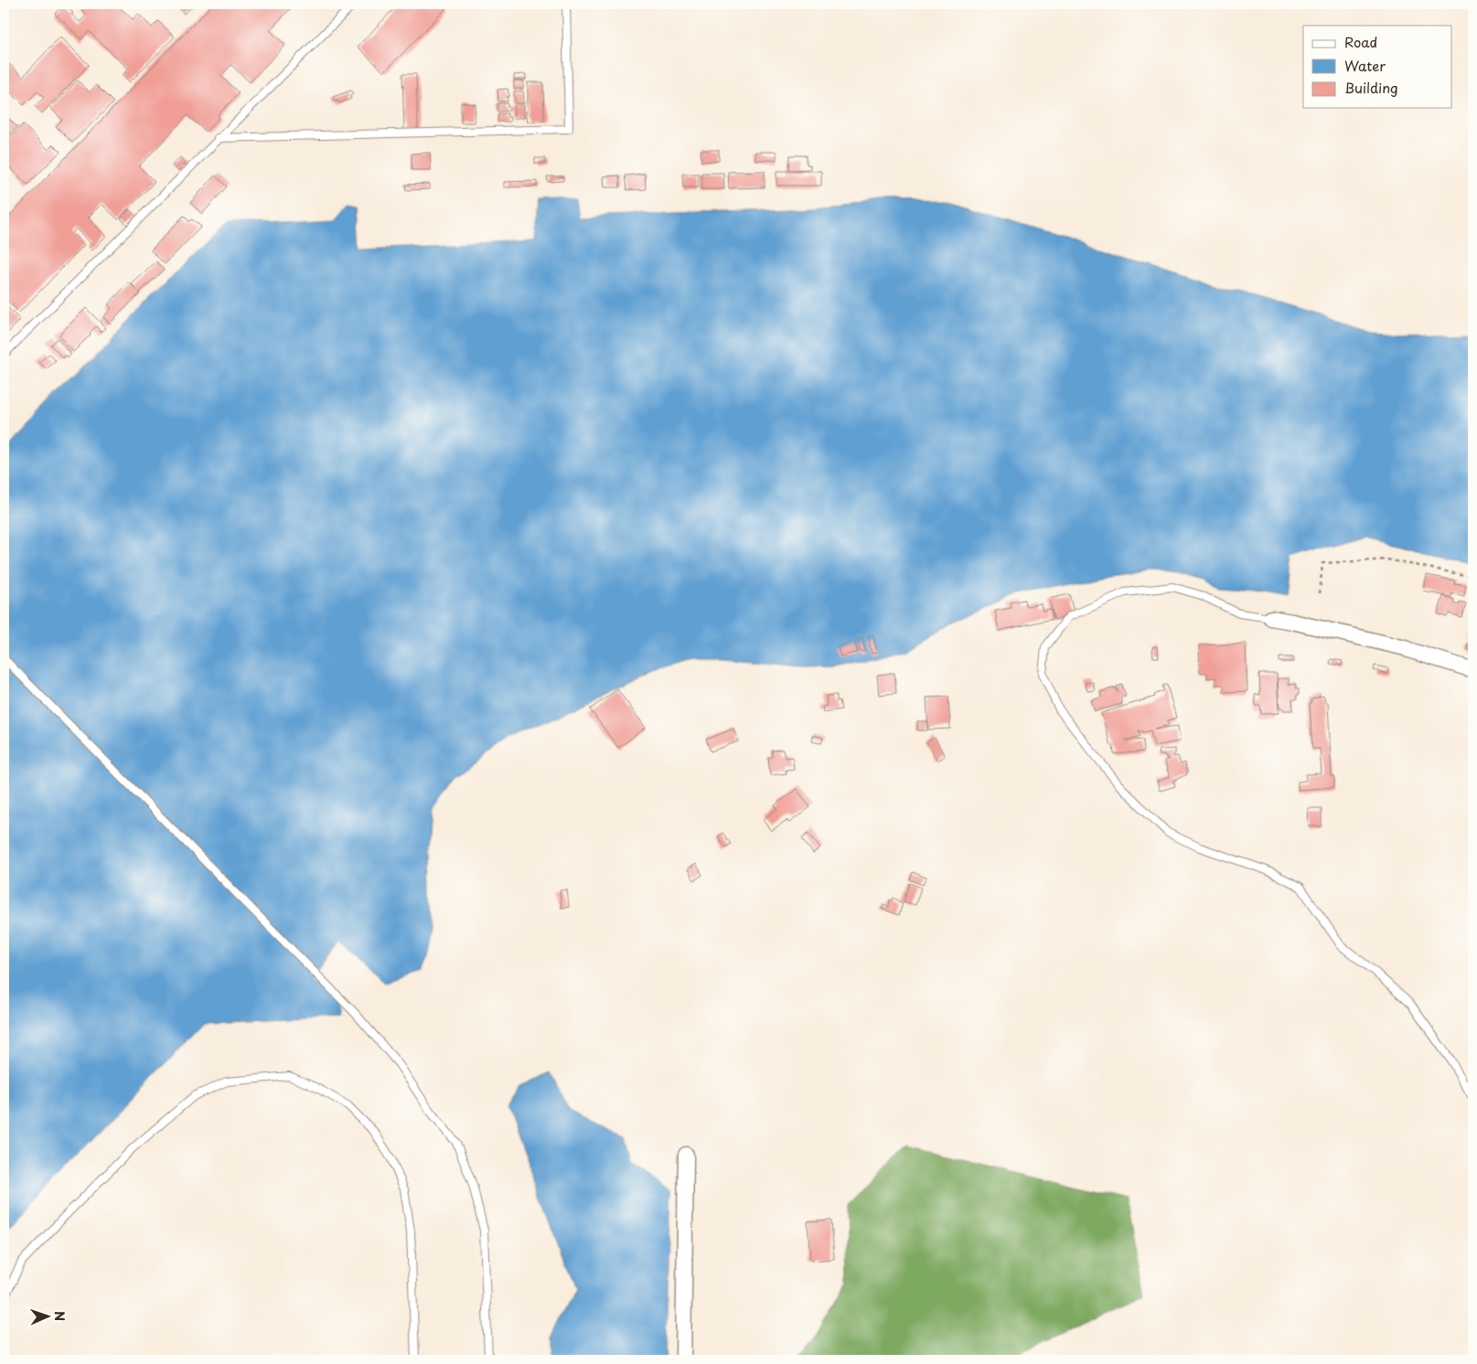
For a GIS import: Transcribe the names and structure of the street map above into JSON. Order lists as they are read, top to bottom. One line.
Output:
{"legend":["Road","Water","Building"],"north":"right"}
